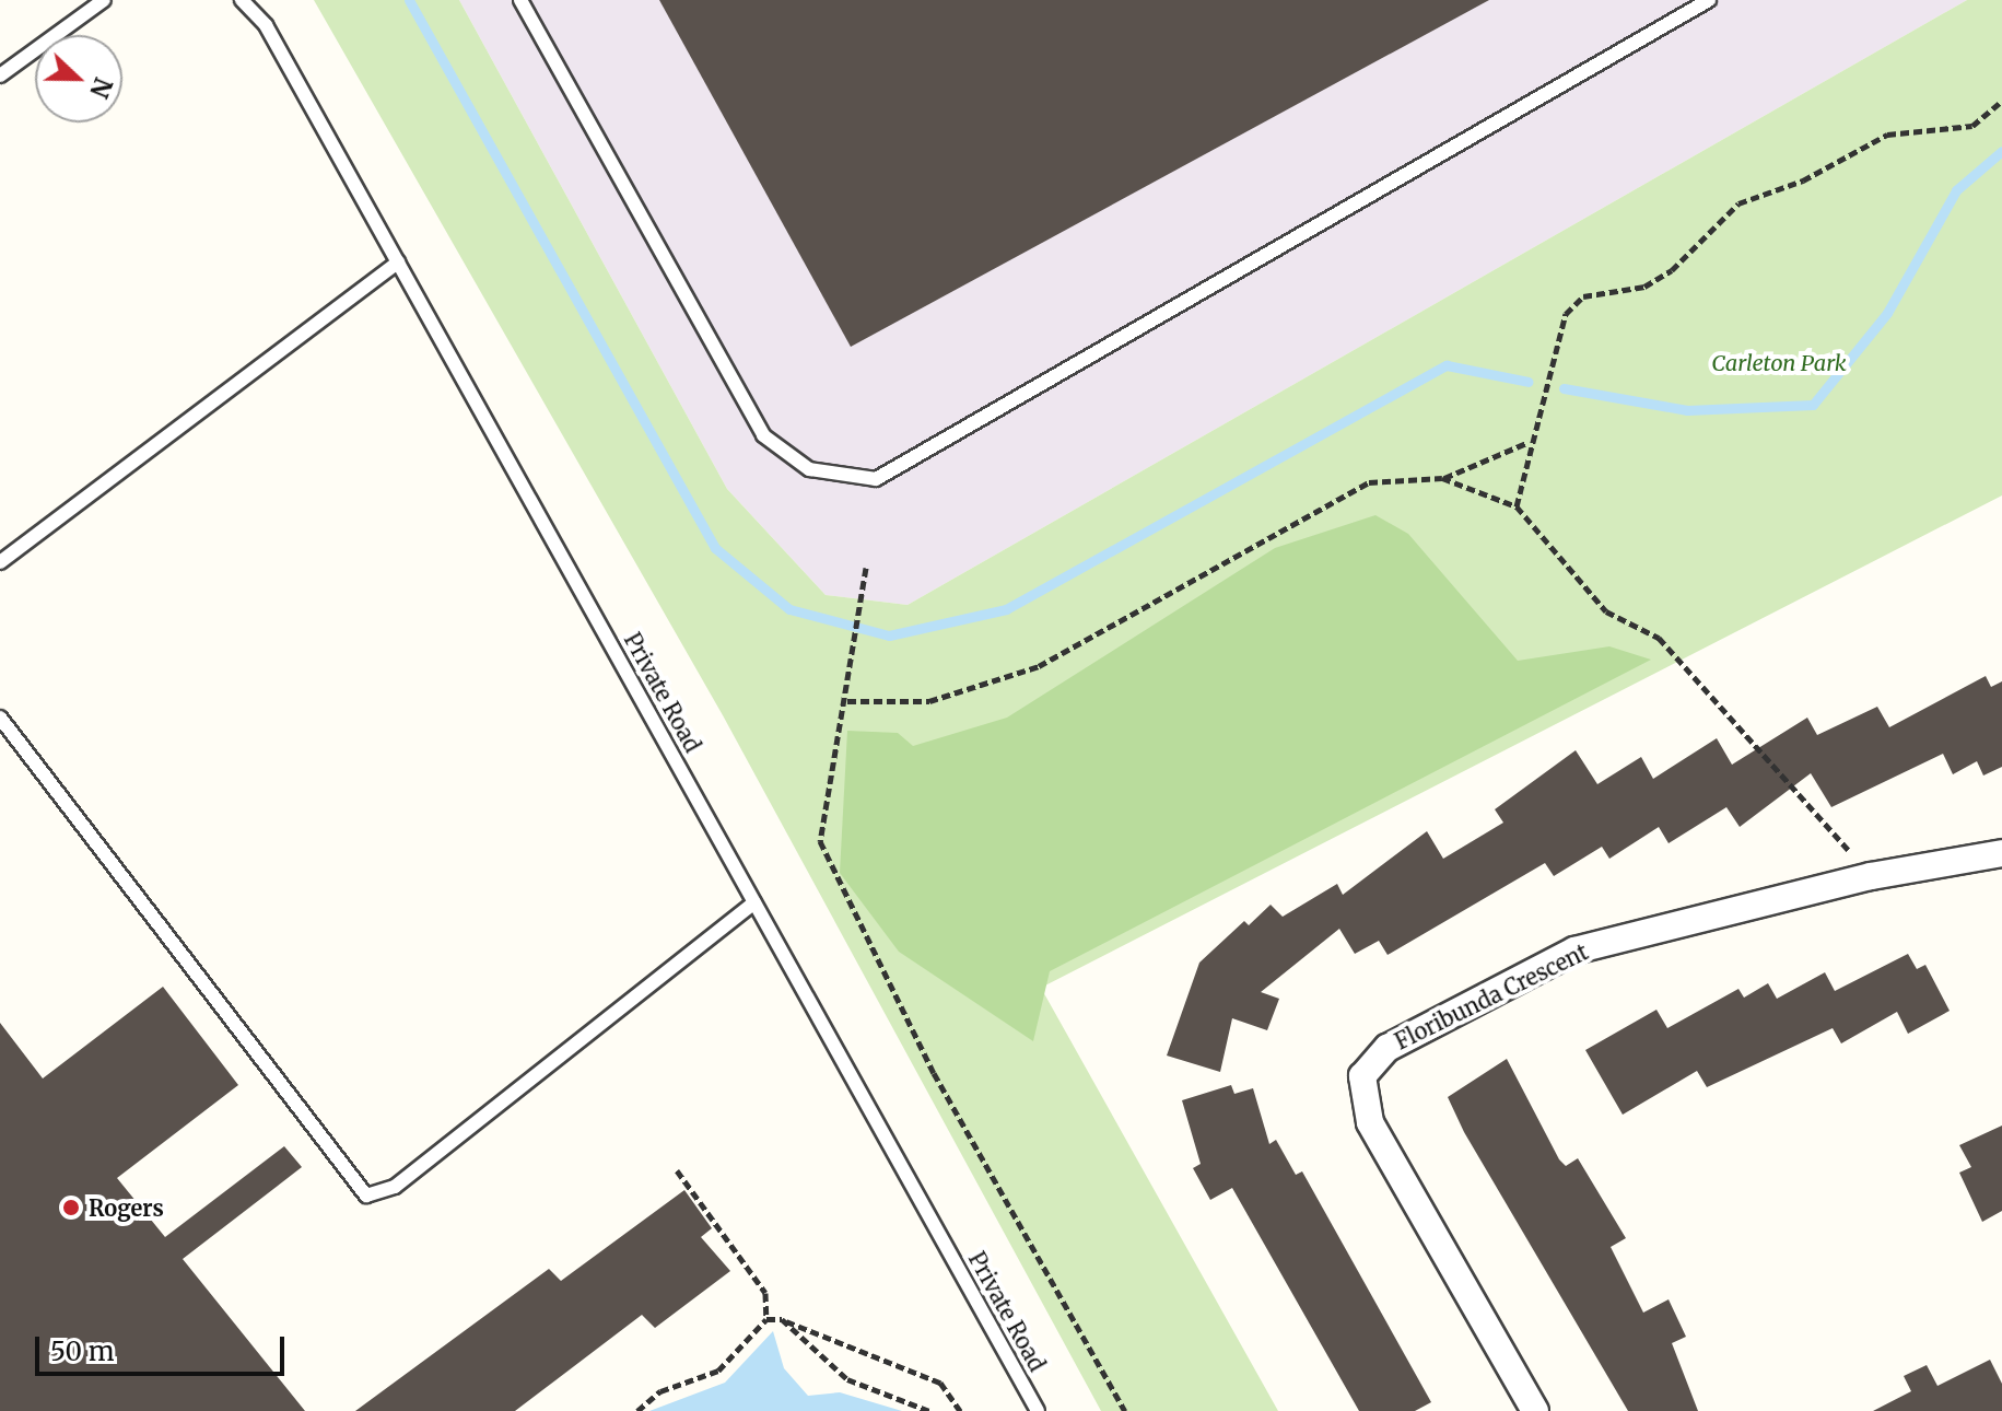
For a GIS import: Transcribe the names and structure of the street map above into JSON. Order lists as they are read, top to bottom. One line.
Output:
{"streets":{"street":["Floribunda Crescent"],"lane":["Private Road"]},"parks":["Carleton Park"],"places":["Rogers"],"scale_bar":"50 m","north":"right"}
